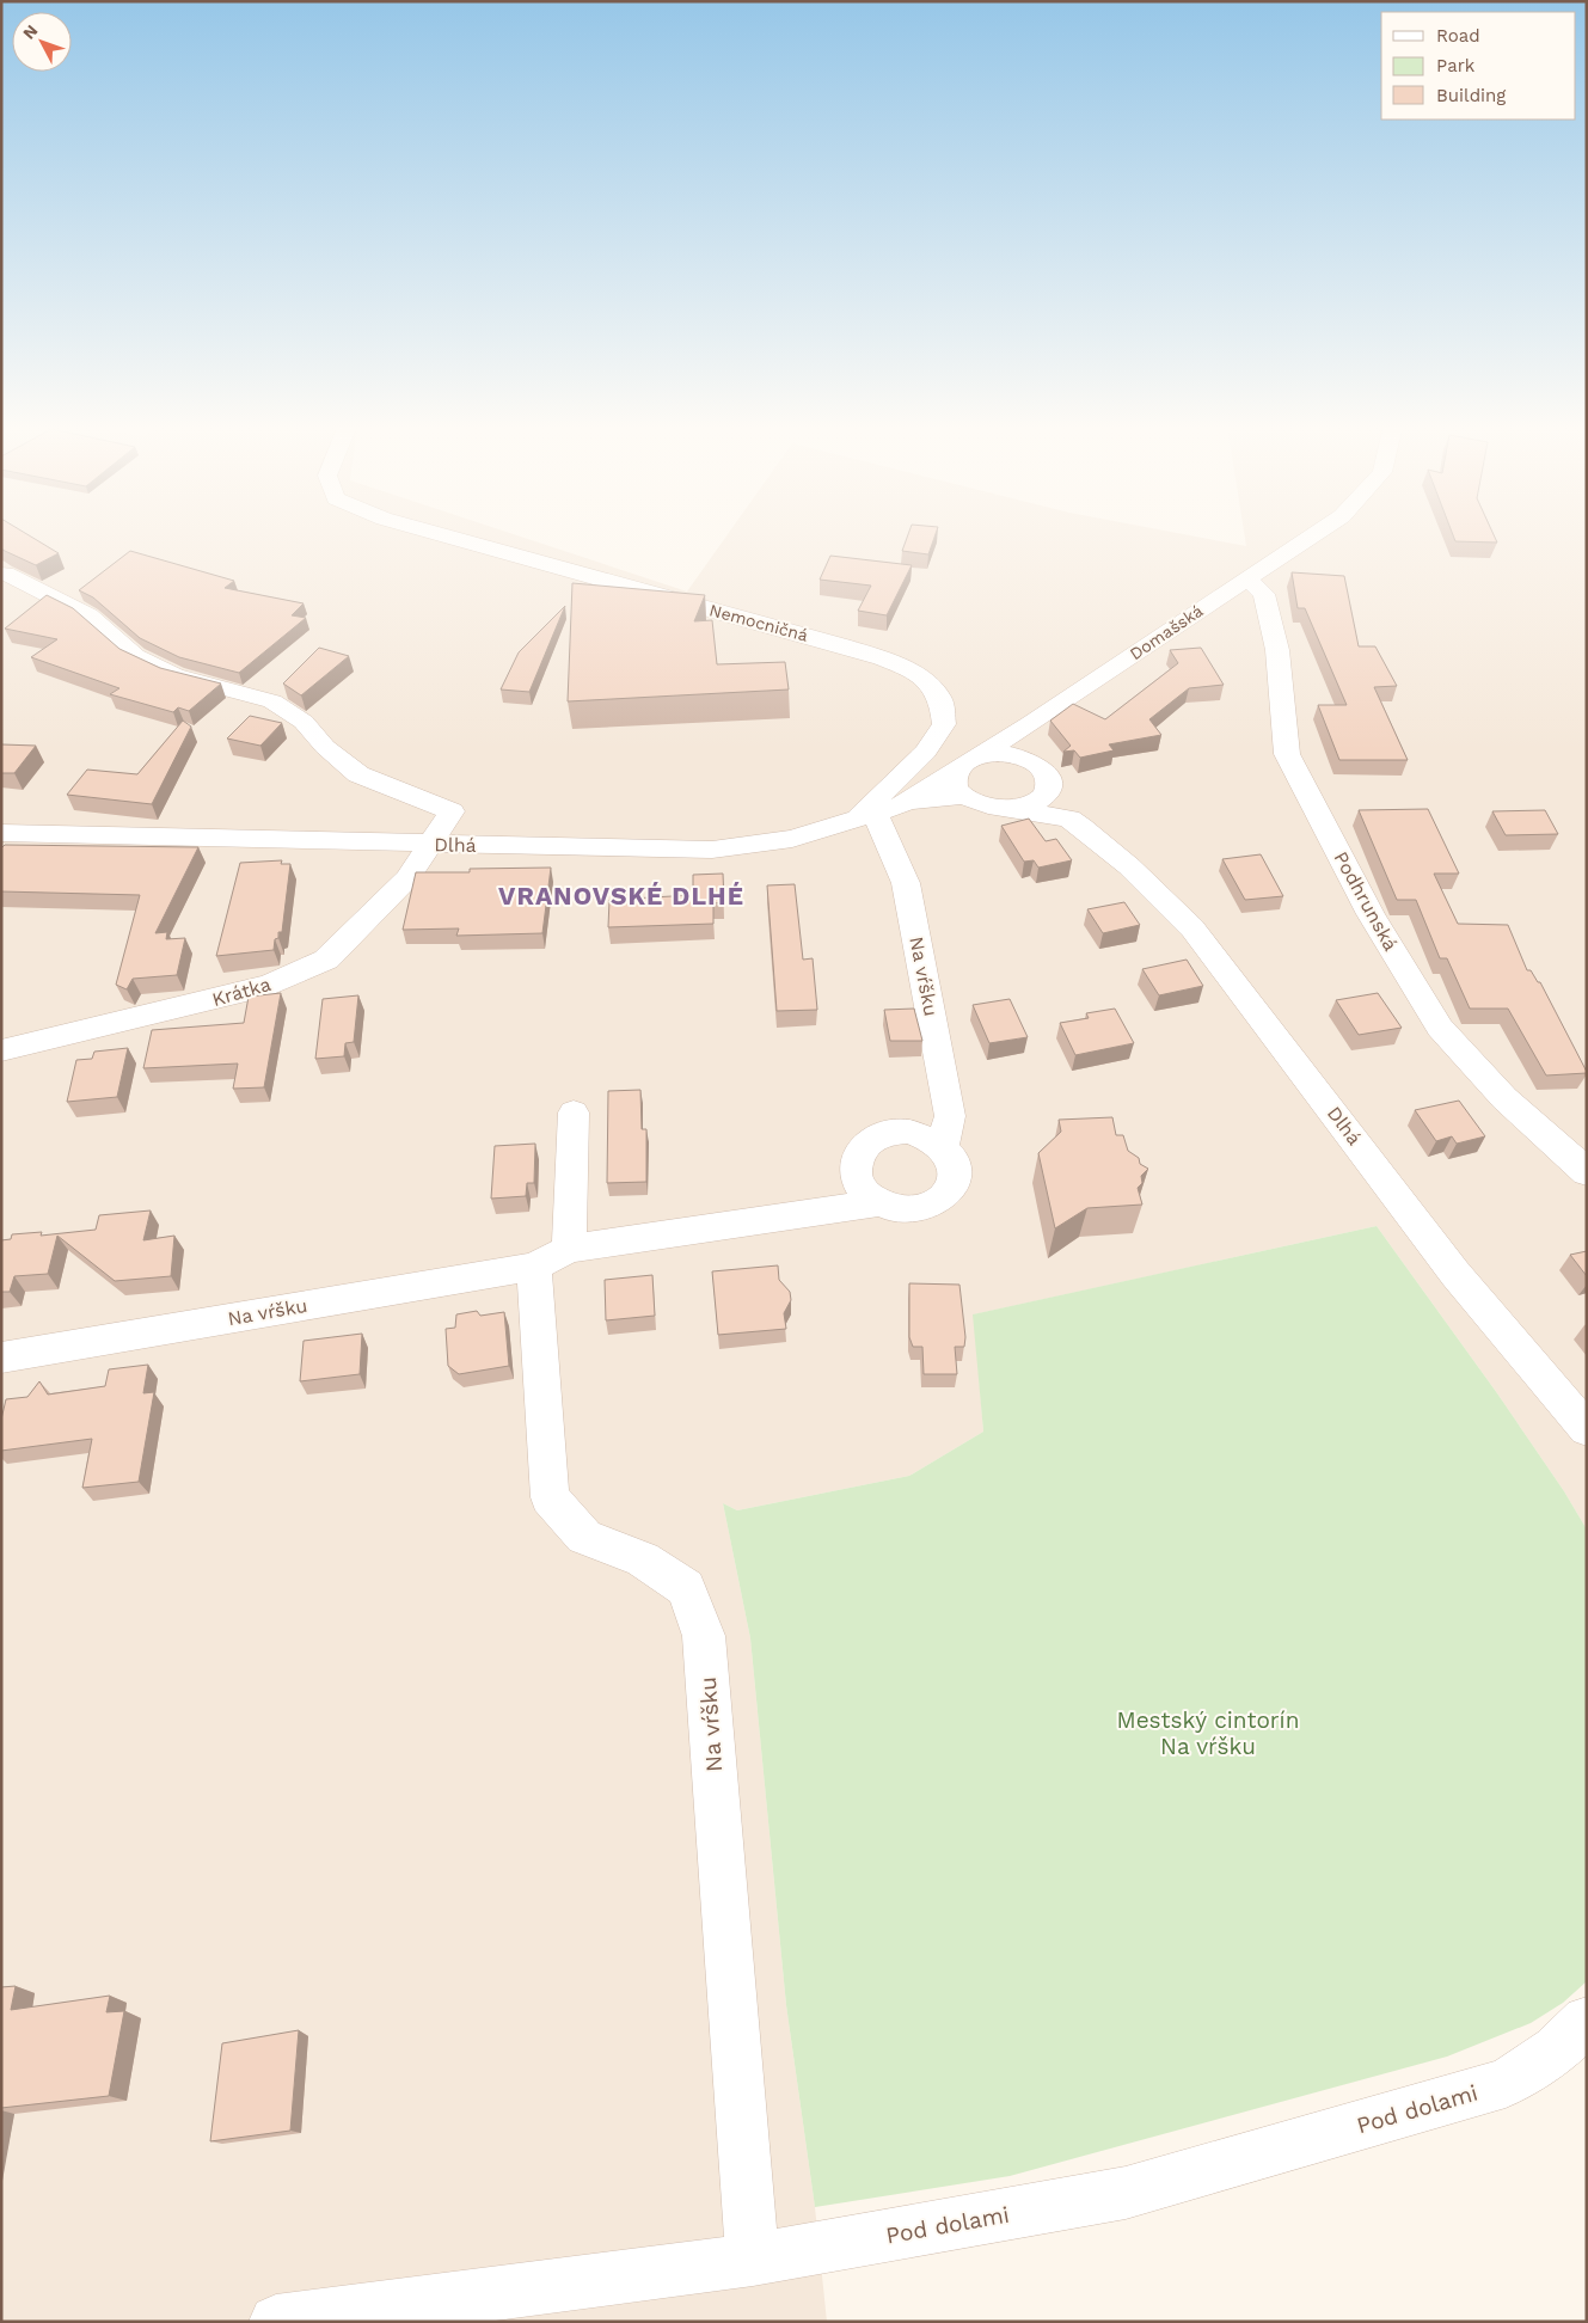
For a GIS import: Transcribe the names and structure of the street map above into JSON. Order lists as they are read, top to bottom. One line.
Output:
{"streets":{"street":["Nemocničná","Domašská","Dlhá","Podhrunská","Na vŕšku","Krátka","Pod dolami"]},"crossings":[["Nemocničná","Domašská"],["Nemocničná","Dlhá"],["Nemocničná","Na vŕšku"],["Domašská","Dlhá"],["Domašská","Podhrunská"],["Domašská","Na vŕšku"],["Dlhá","Na vŕšku"],["Dlhá","Krátka"],["Na vŕšku","Pod dolami"]],"districts":["VRANOVSKÉ DLHÉ"],"parks":["Mestský cintorín Na vŕšku"],"legend":["Road","Park","Building"],"north":"top left"}
